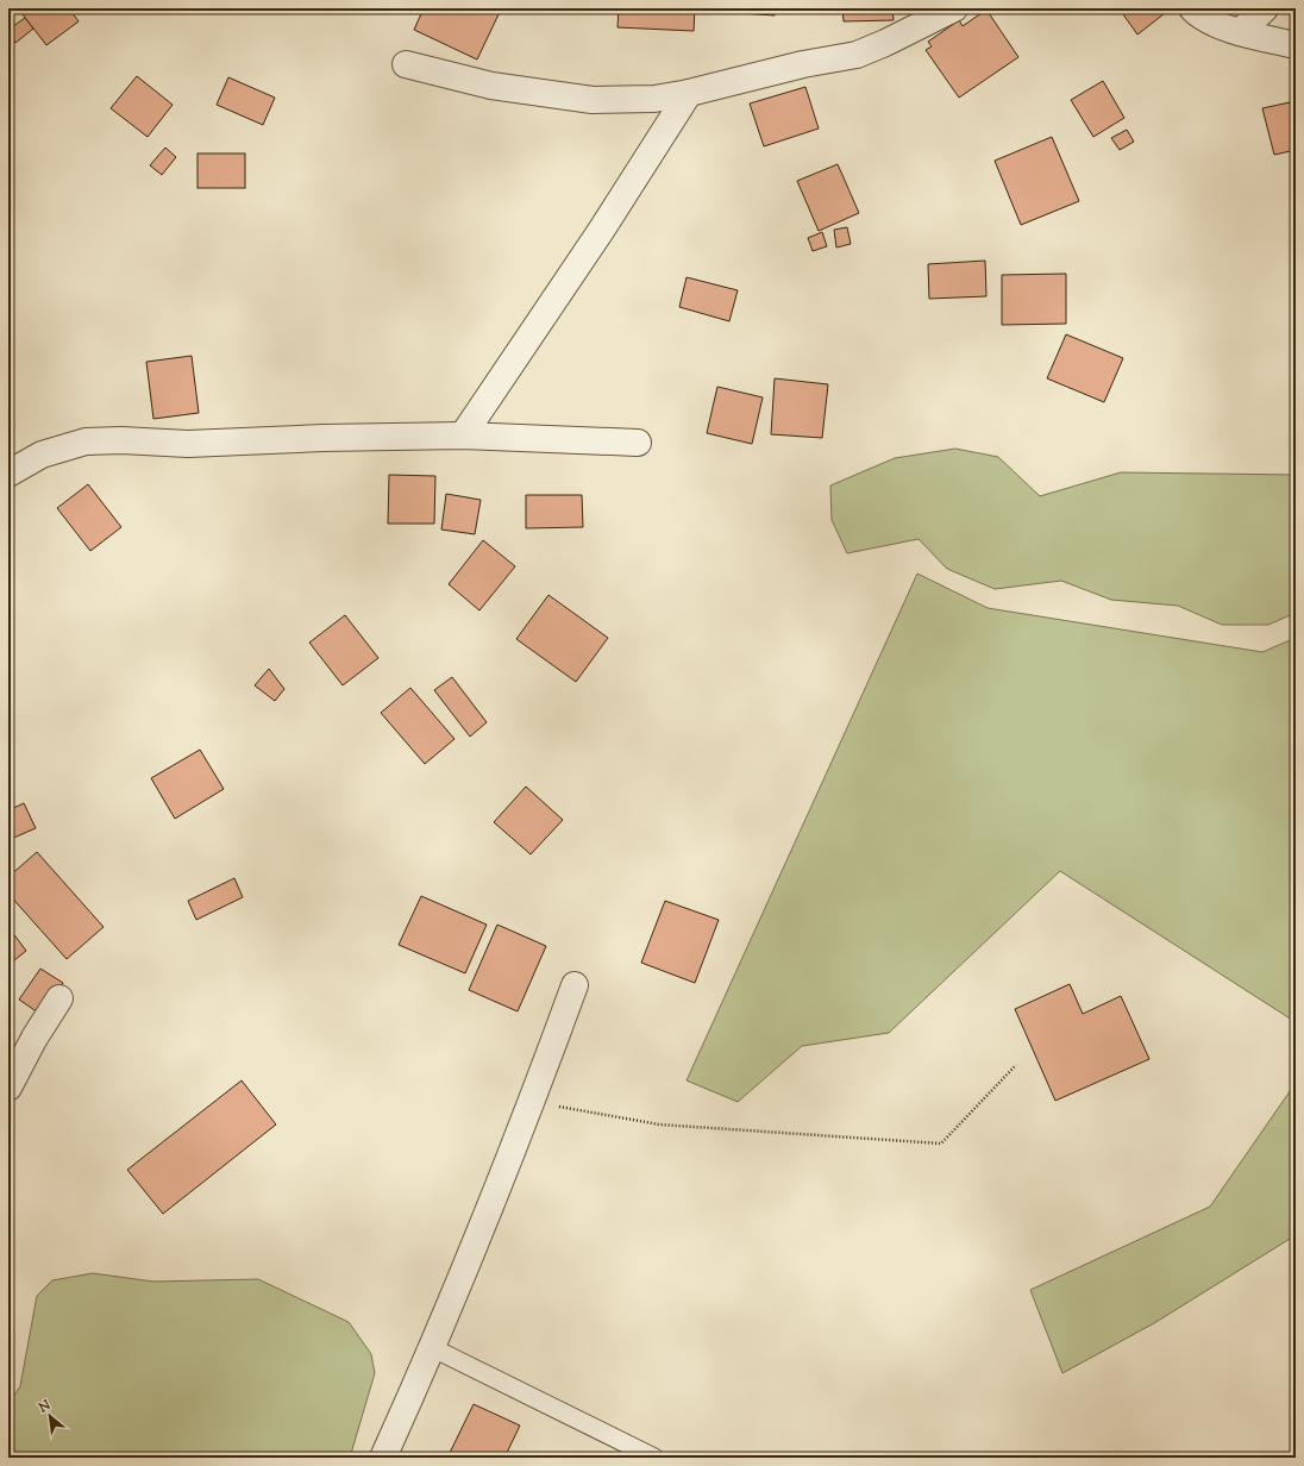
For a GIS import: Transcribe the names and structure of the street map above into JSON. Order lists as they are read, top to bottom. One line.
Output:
{"north":"top left"}
